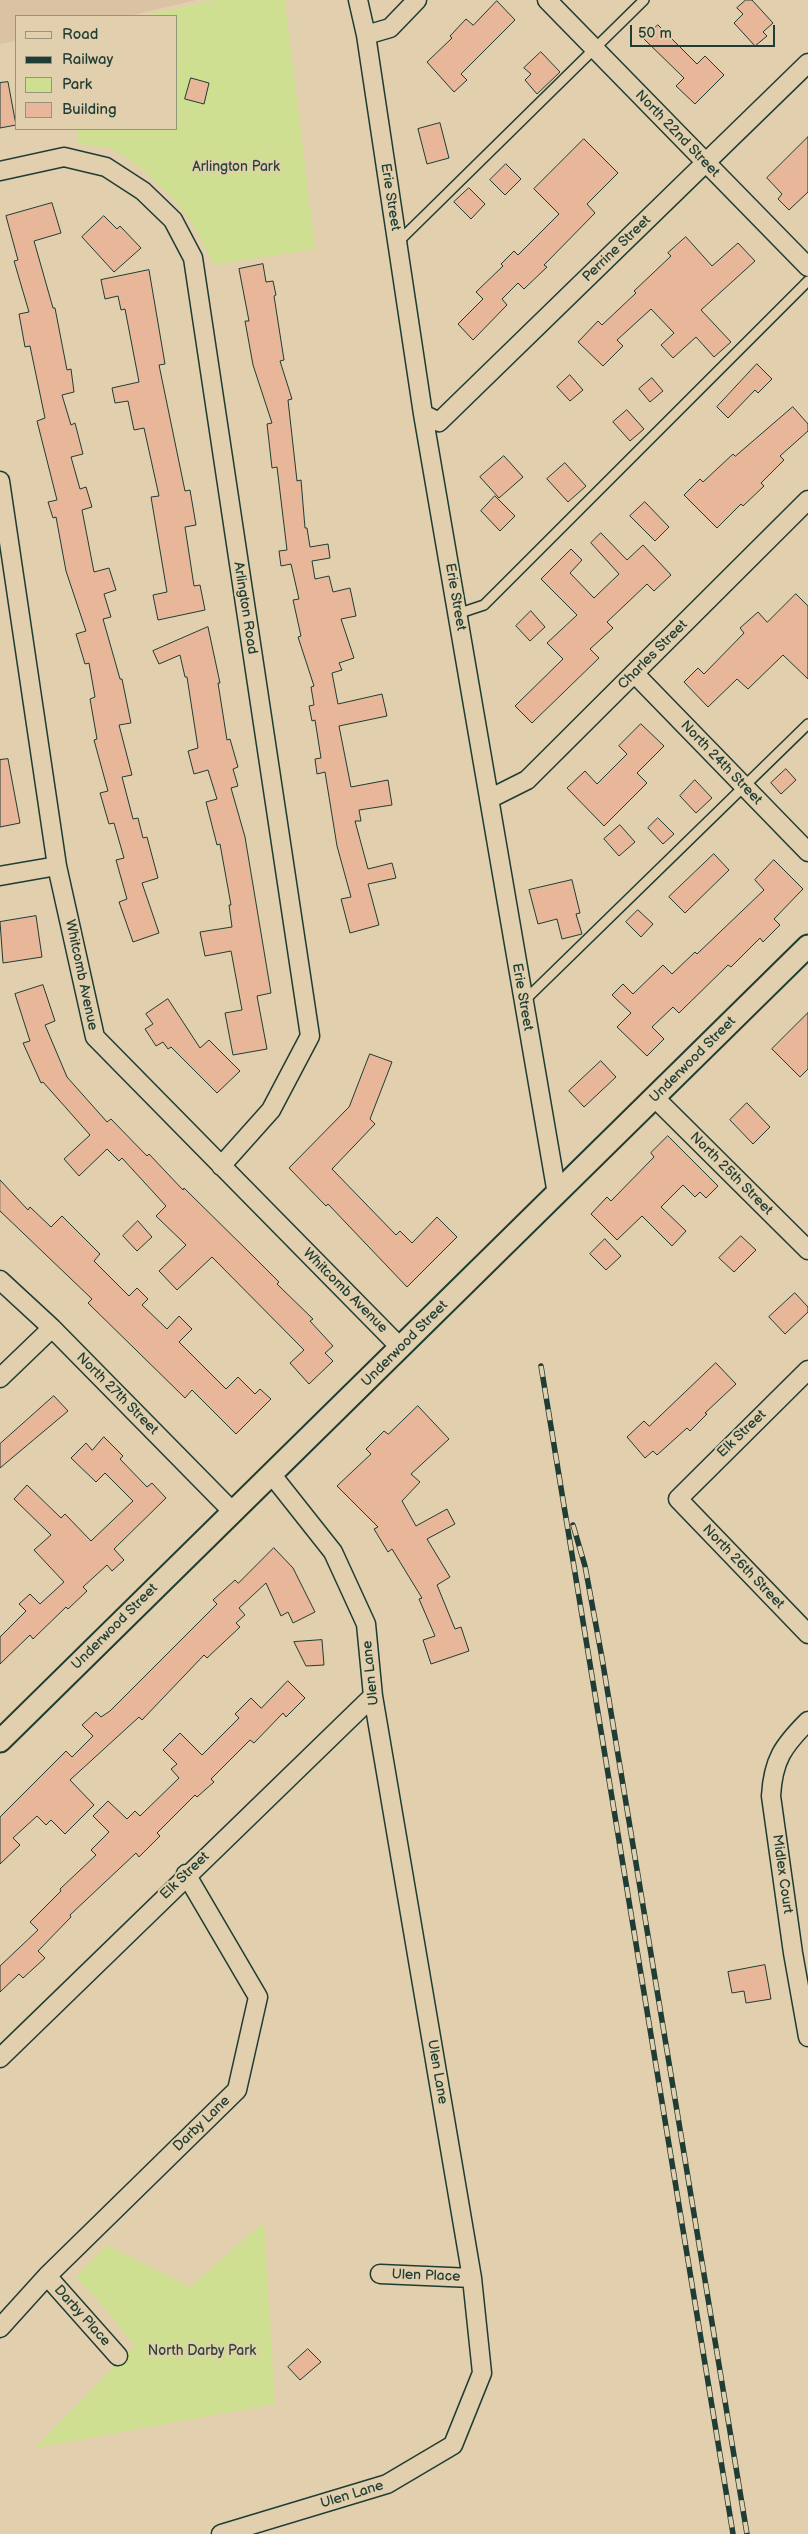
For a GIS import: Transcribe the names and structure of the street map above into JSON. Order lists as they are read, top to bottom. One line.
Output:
{"streets":{"street":["North 22nd Street","Erie Street","Perrine Street","Arlington Road","Charles Street","North 24th Street","Whitcomb Avenue","Underwood Street","North 25th Street","North 27th Street","Elk Street","North 26th Street","Ulen Lane","Midlex Court","Darby Lane","Ulen Place","Darby Place"]},"crossings":[["North 22nd Street","Perrine Street"],["Erie Street","Perrine Street"],["Erie Street","Charles Street"],["Erie Street","Underwood Street"],["Arlington Road","Whitcomb Avenue"],["Charles Street","North 24th Street"],["Whitcomb Avenue","Underwood Street"],["Underwood Street","North 25th Street"],["Underwood Street","North 27th Street"],["Underwood Street","Ulen Lane"],["Elk Street","North 26th Street"],["Elk Street","Ulen Lane"],["Elk Street","Darby Lane"],["Ulen Lane","Ulen Place"],["Darby Lane","Darby Place"]],"parks":["Arlington Park","North Darby Park"],"legend":["Road","Railway","Park","Building"],"scale_bar":"50 m"}
